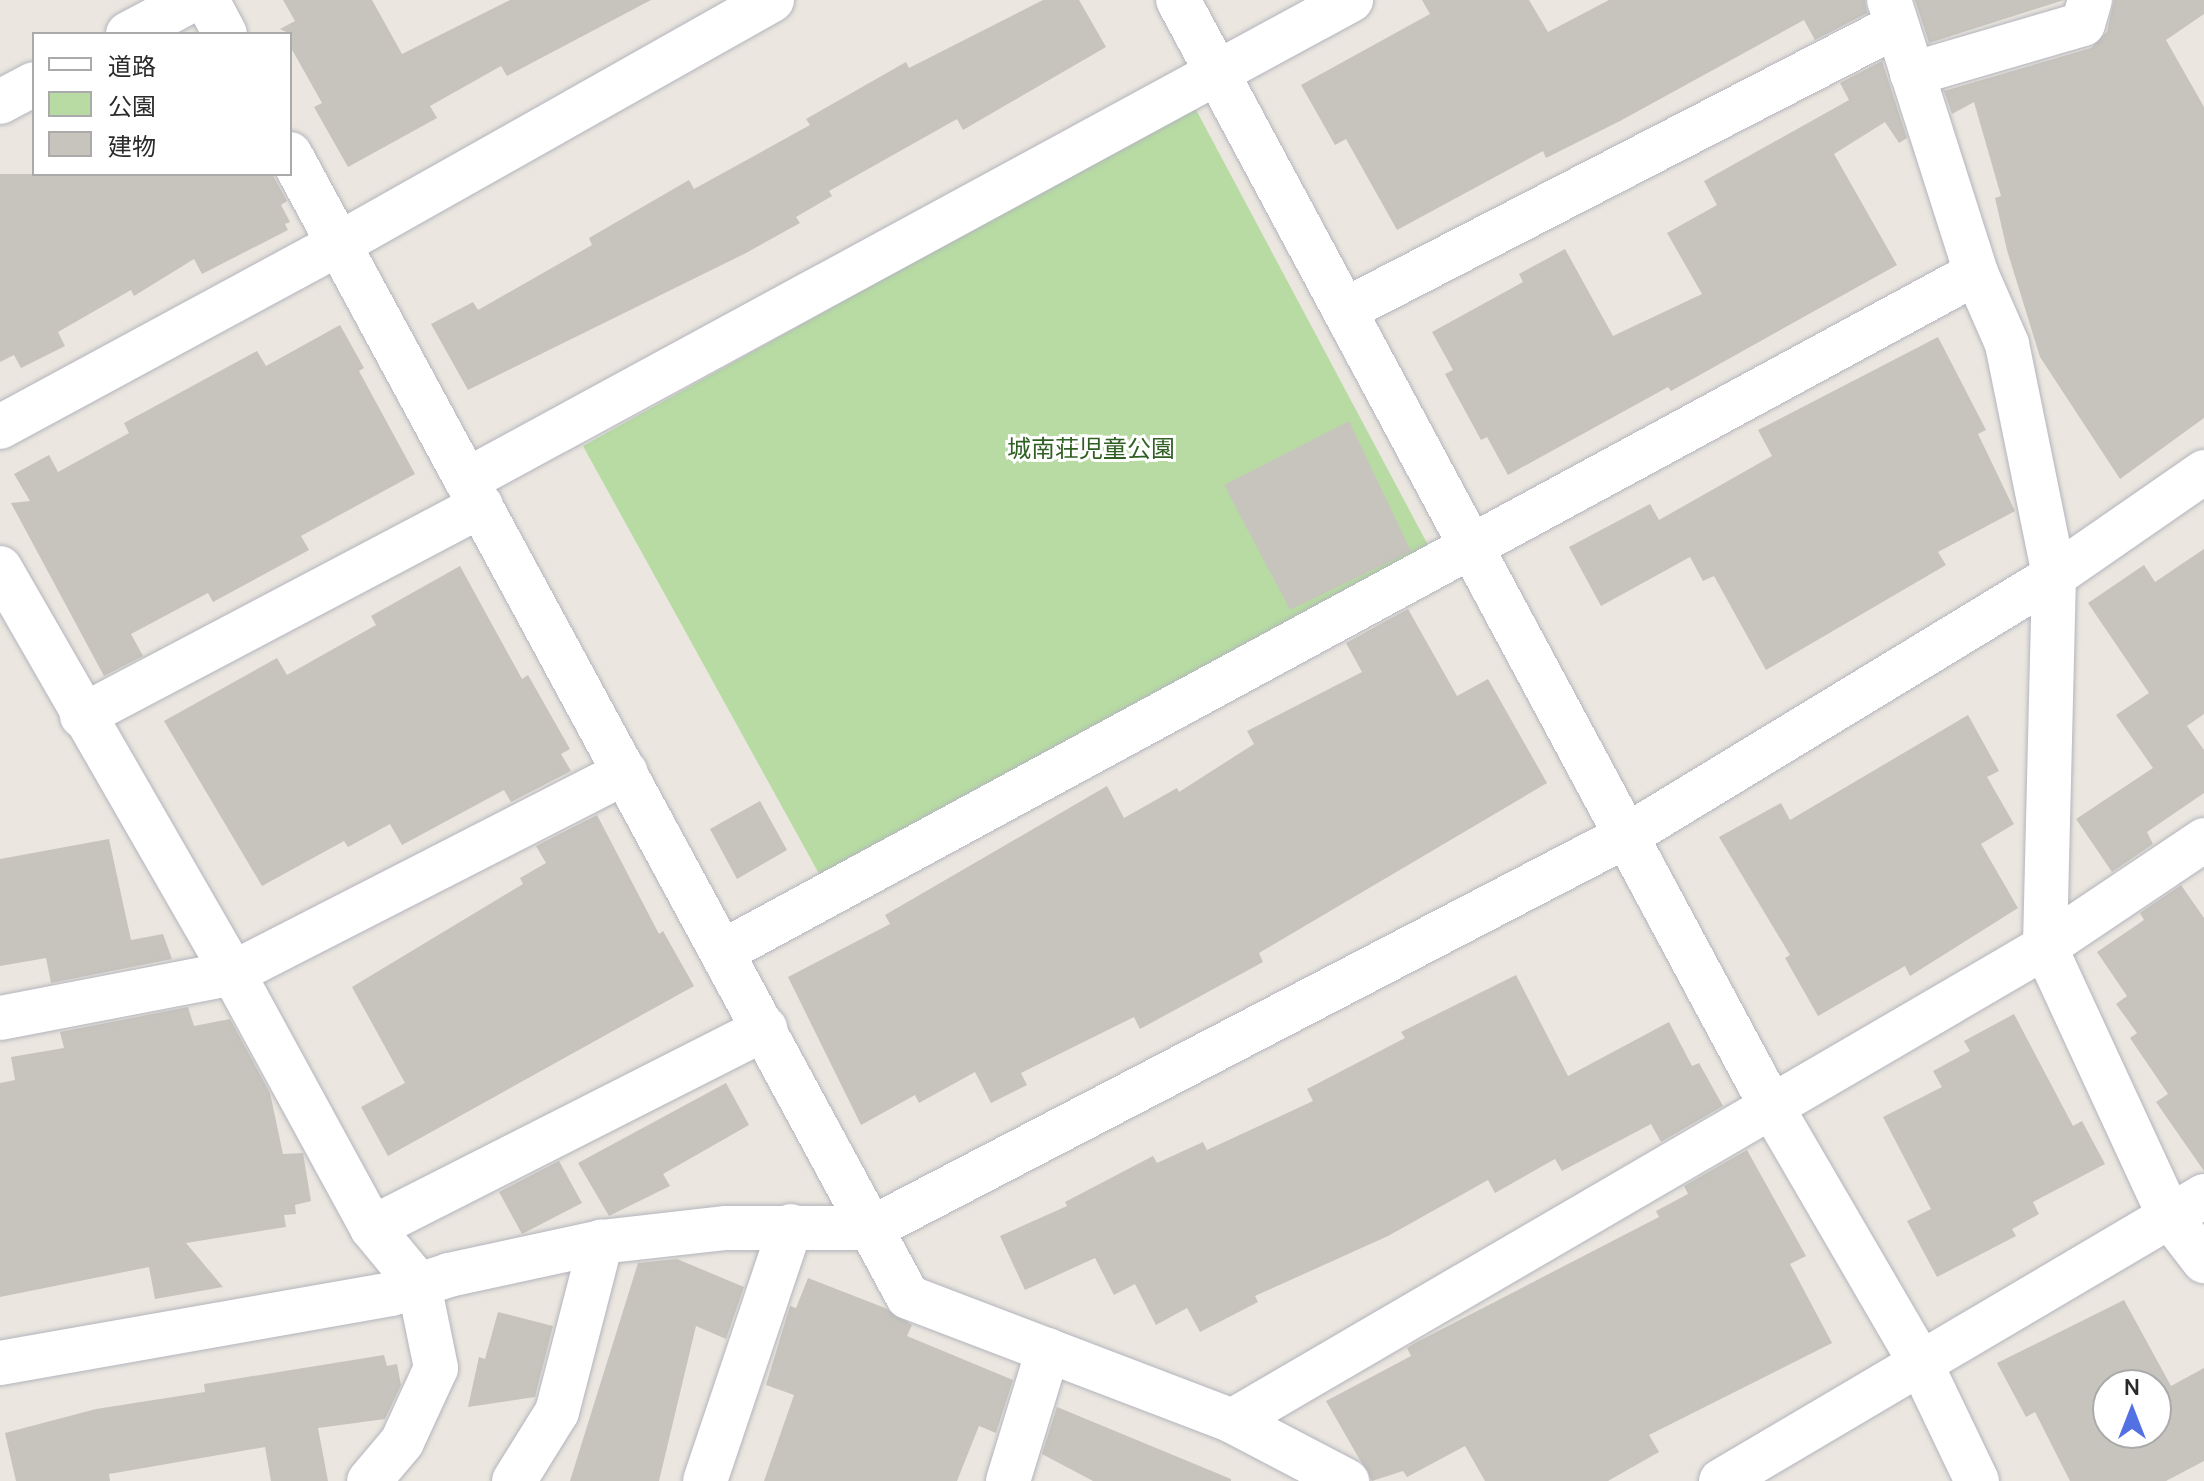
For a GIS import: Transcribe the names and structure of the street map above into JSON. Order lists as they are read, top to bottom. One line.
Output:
{"parks":["城南荘児童公園"],"legend":["道路","公園","建物"],"north":"top"}
